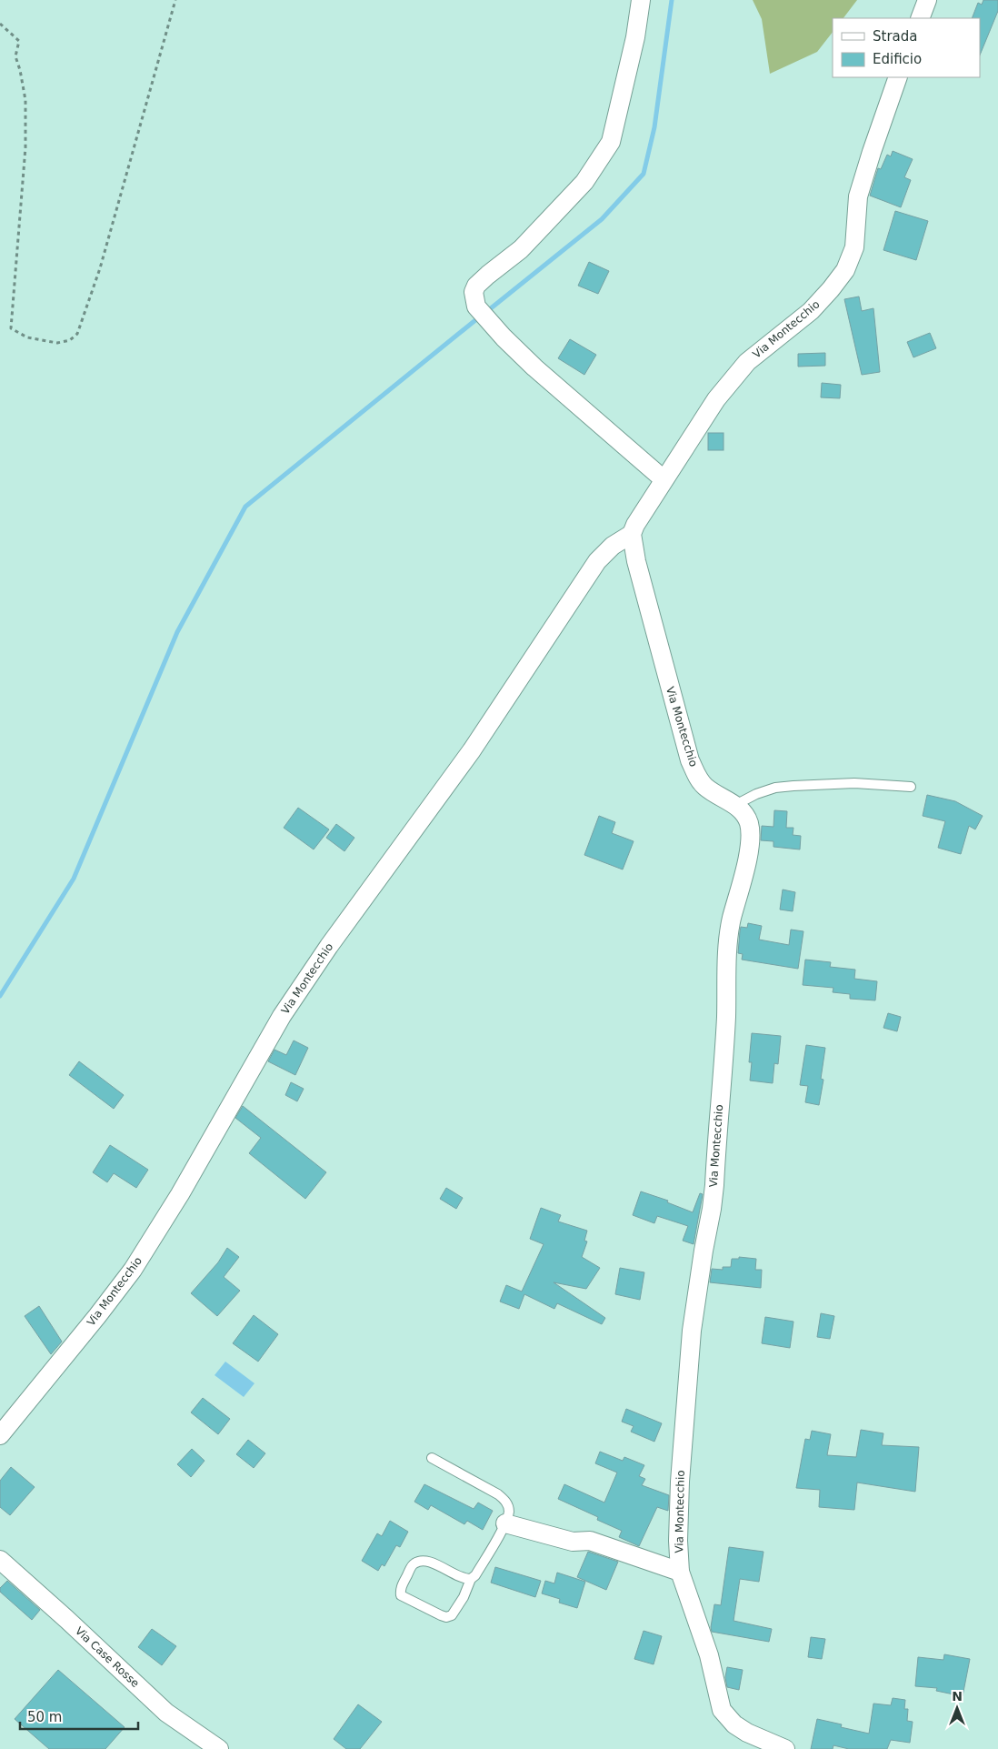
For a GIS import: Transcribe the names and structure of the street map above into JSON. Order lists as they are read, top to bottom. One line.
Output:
{"streets":{"street":["Via Montecchio","Via Case Rosse"]},"legend":["Strada","Edificio"],"scale_bar":"50 m","north":"top"}
